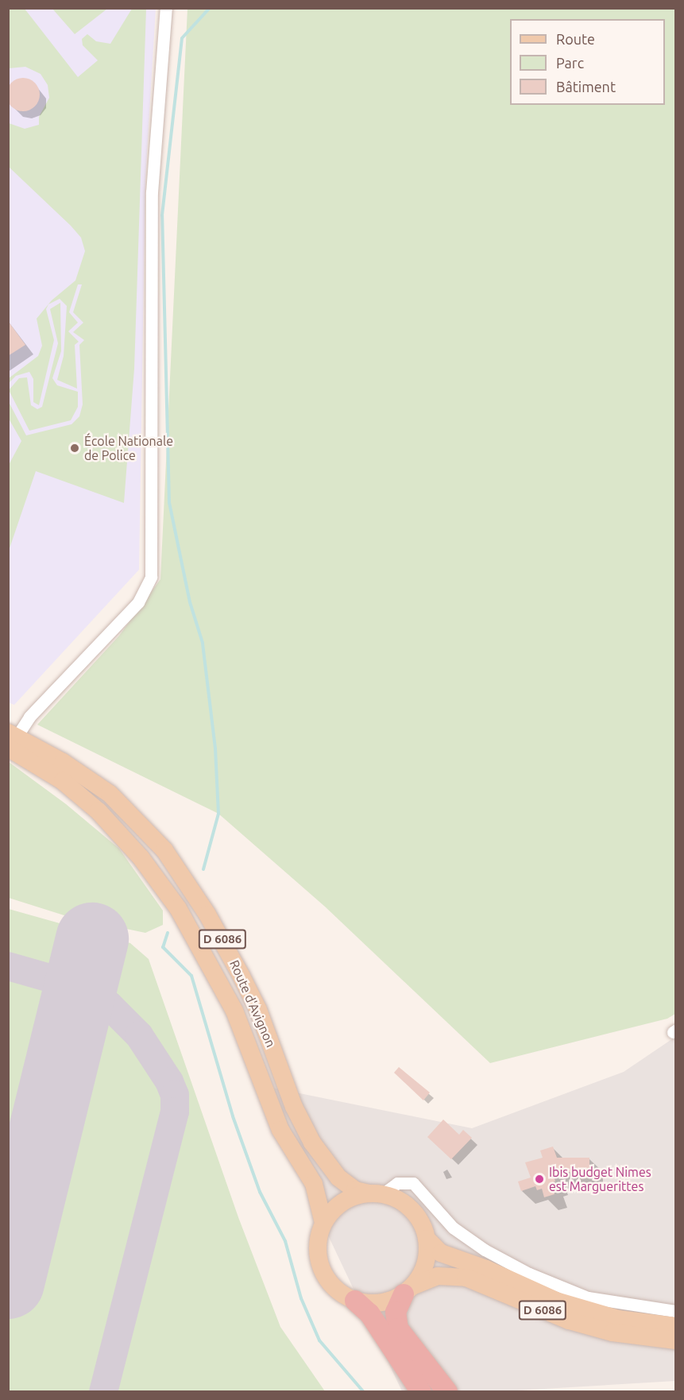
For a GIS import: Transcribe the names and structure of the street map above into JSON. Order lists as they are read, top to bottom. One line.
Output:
{"streets":{"main road":["D 6086","Route d'Avignon"]},"crossings":[["D 6086","Route d'Avignon"]],"places":["École Nationale de Police","Ibis budget Nimes est Marguerittes"],"legend":["Route","Parc","Bâtiment"]}
